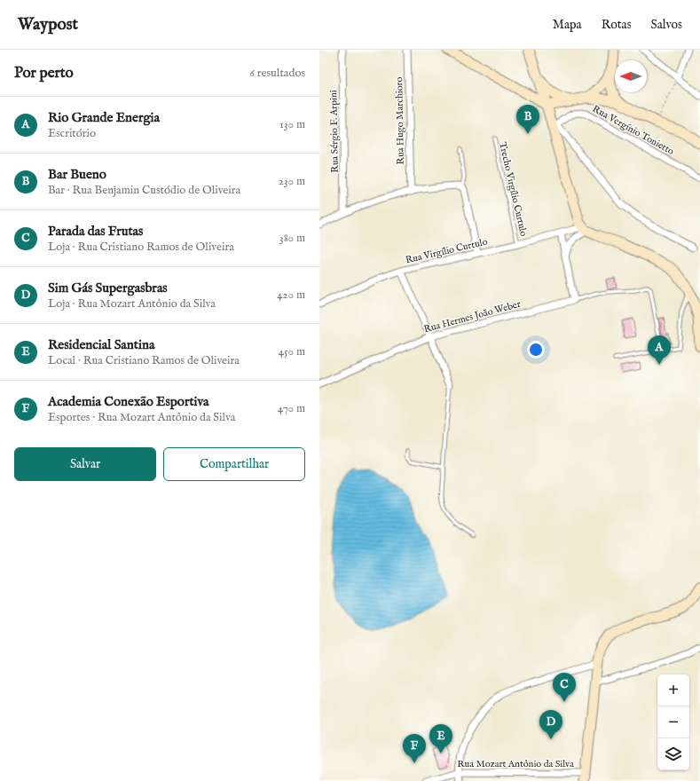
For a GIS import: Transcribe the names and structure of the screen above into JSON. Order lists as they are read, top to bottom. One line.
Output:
{"streets":{"street":["Rua Hugo Marchioro","Rua Vergínio Tonietto","Rua Sérgio F. Arpini","Rua Virgílio Curtulo","Rua Hermes João Weber","Rua Mozart Antônio da Silva"],"lane":["Trecho Virgílio Curtulo"]},"crossings":[["Trecho Virgílio Curtulo","Rua Virgílio Curtulo"]],"north":"left","page":{"header":"Waypost","nav":["Mapa","Rotas","Salvos"],"heading":["Por perto","6 resultados"],"list":[{"mark":"A","name":"Rio Grande Energia","note":"Escritório","value":"130 m"},{"mark":"B","name":"Bar Bueno","note":"Bar · Rua Benjamin Custódio de Oliveira","value":"230 m"},{"mark":"C","name":"Parada das Frutas","note":"Loja · Rua Cristiano Ramos de Oliveira","value":"380 m"},{"mark":"D","name":"Sim Gás Supergasbras","note":"Loja · Rua Mozart Antônio da Silva","value":"420 m"},{"mark":"E","name":"Residencial Santina","note":"Local · Rua Cristiano Ramos de Oliveira","value":"450 m"},{"mark":"F","name":"Academia Conexão Esportiva","note":"Esportes · Rua Mozart Antônio da Silva","value":"470 m"}],"pins":["B","A","C","D","E","F"],"buttons":["Salvar","Compartilhar"],"map_buttons":["+","−"]}}
